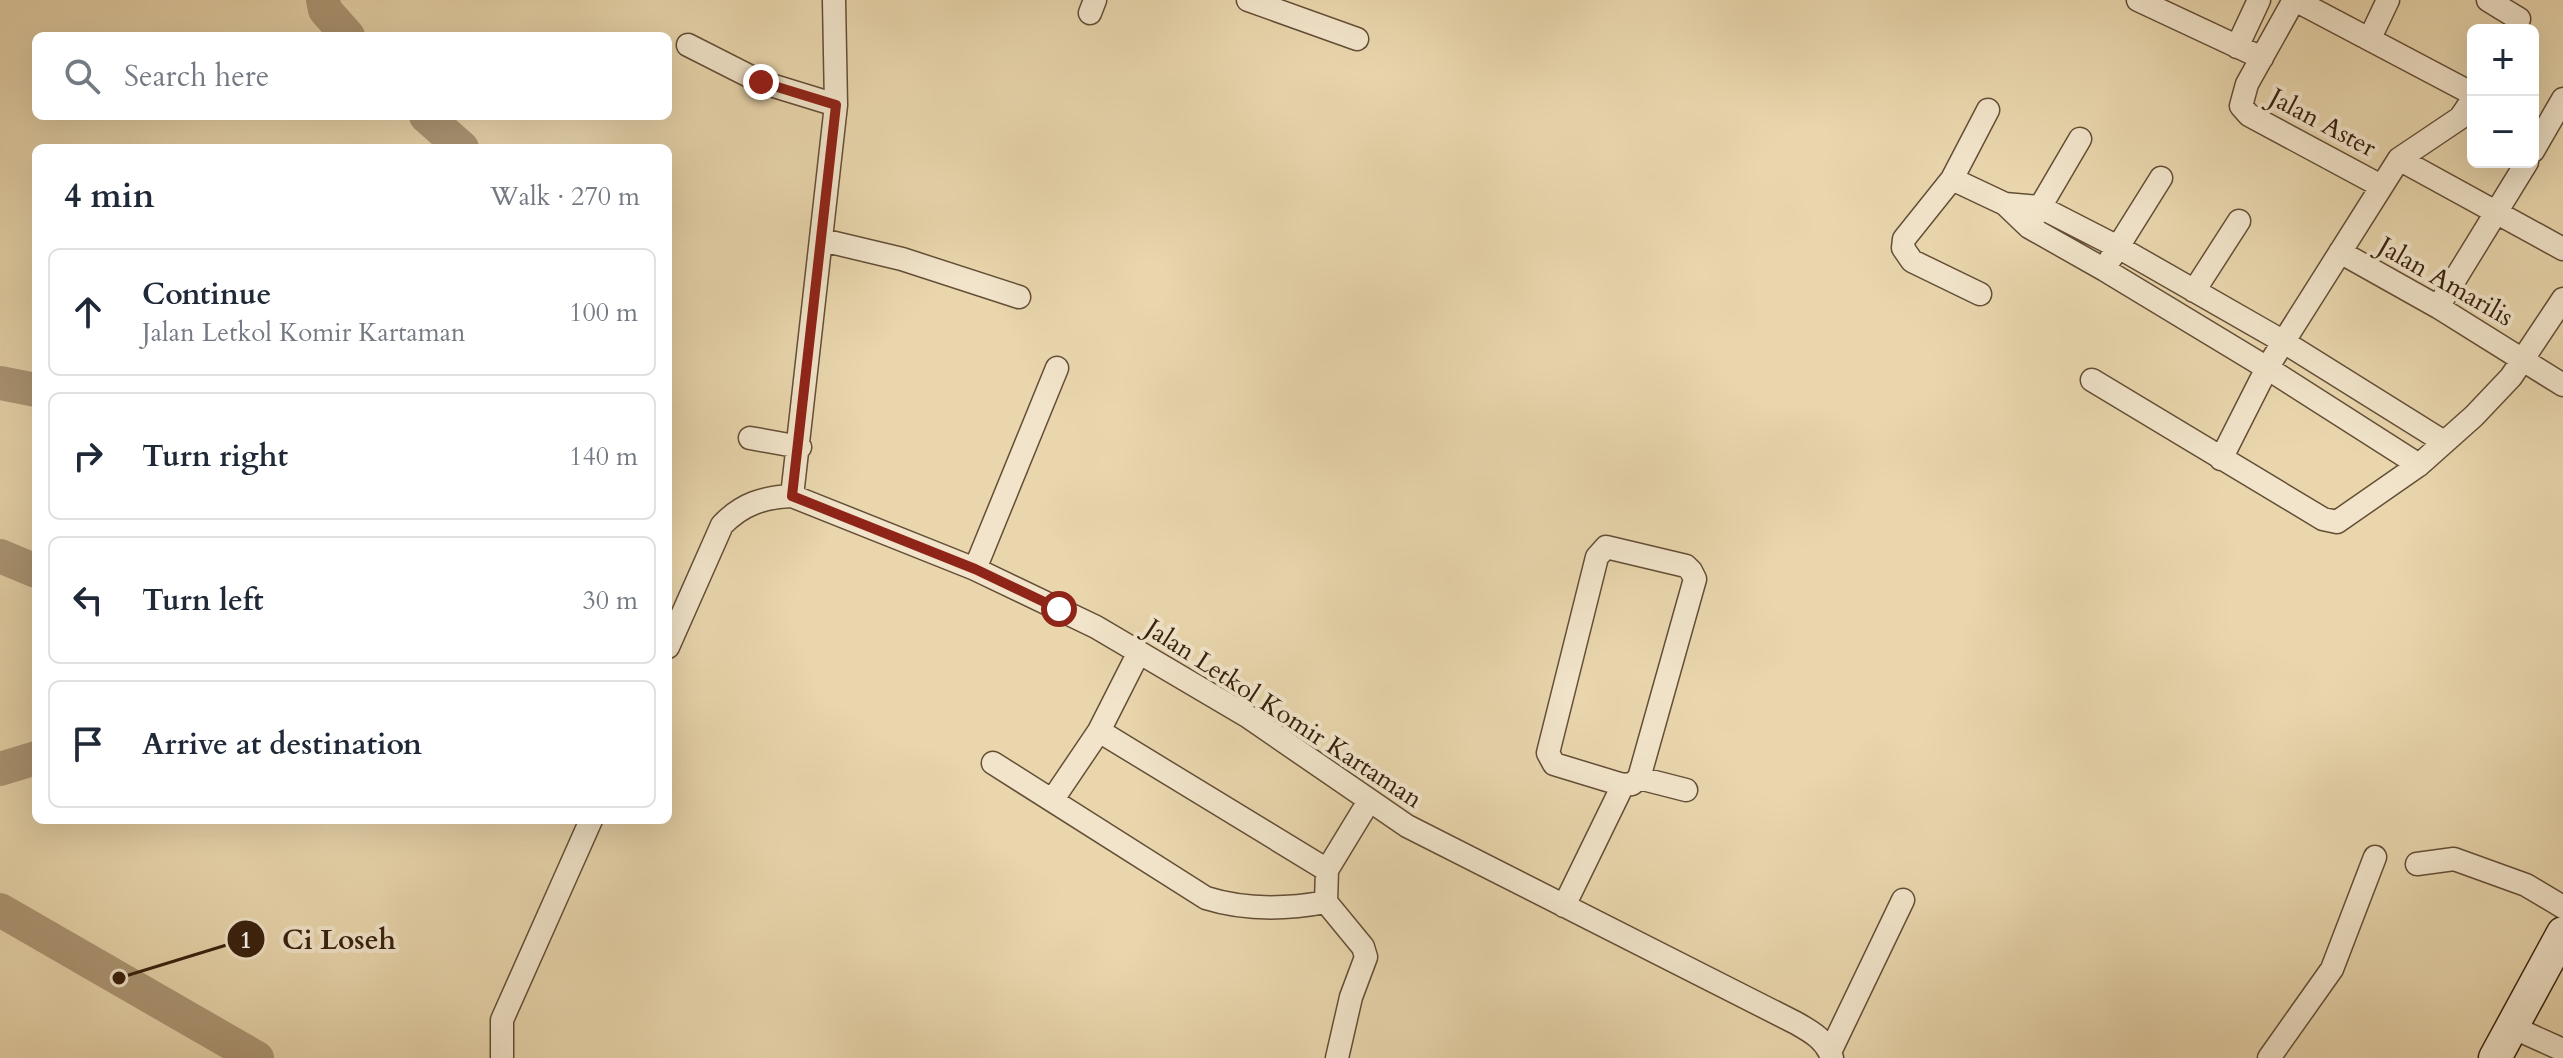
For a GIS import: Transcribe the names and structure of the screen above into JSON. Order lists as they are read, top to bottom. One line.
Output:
{"streets":{"street":["Jalan Aster","Jalan Amarilis","Jalan Letkol Komir Kartaman"]},"places":["Ci Loseh"],"page":{"map_buttons":["+","−"],"search":"Search here","heading":["4 min","Walk · 270 m"],"list":[["Continue","Jalan Letkol Komir Kartaman","100 m"],["Turn right","140 m"],["Turn left","30 m"],"Arrive at destination"]}}
